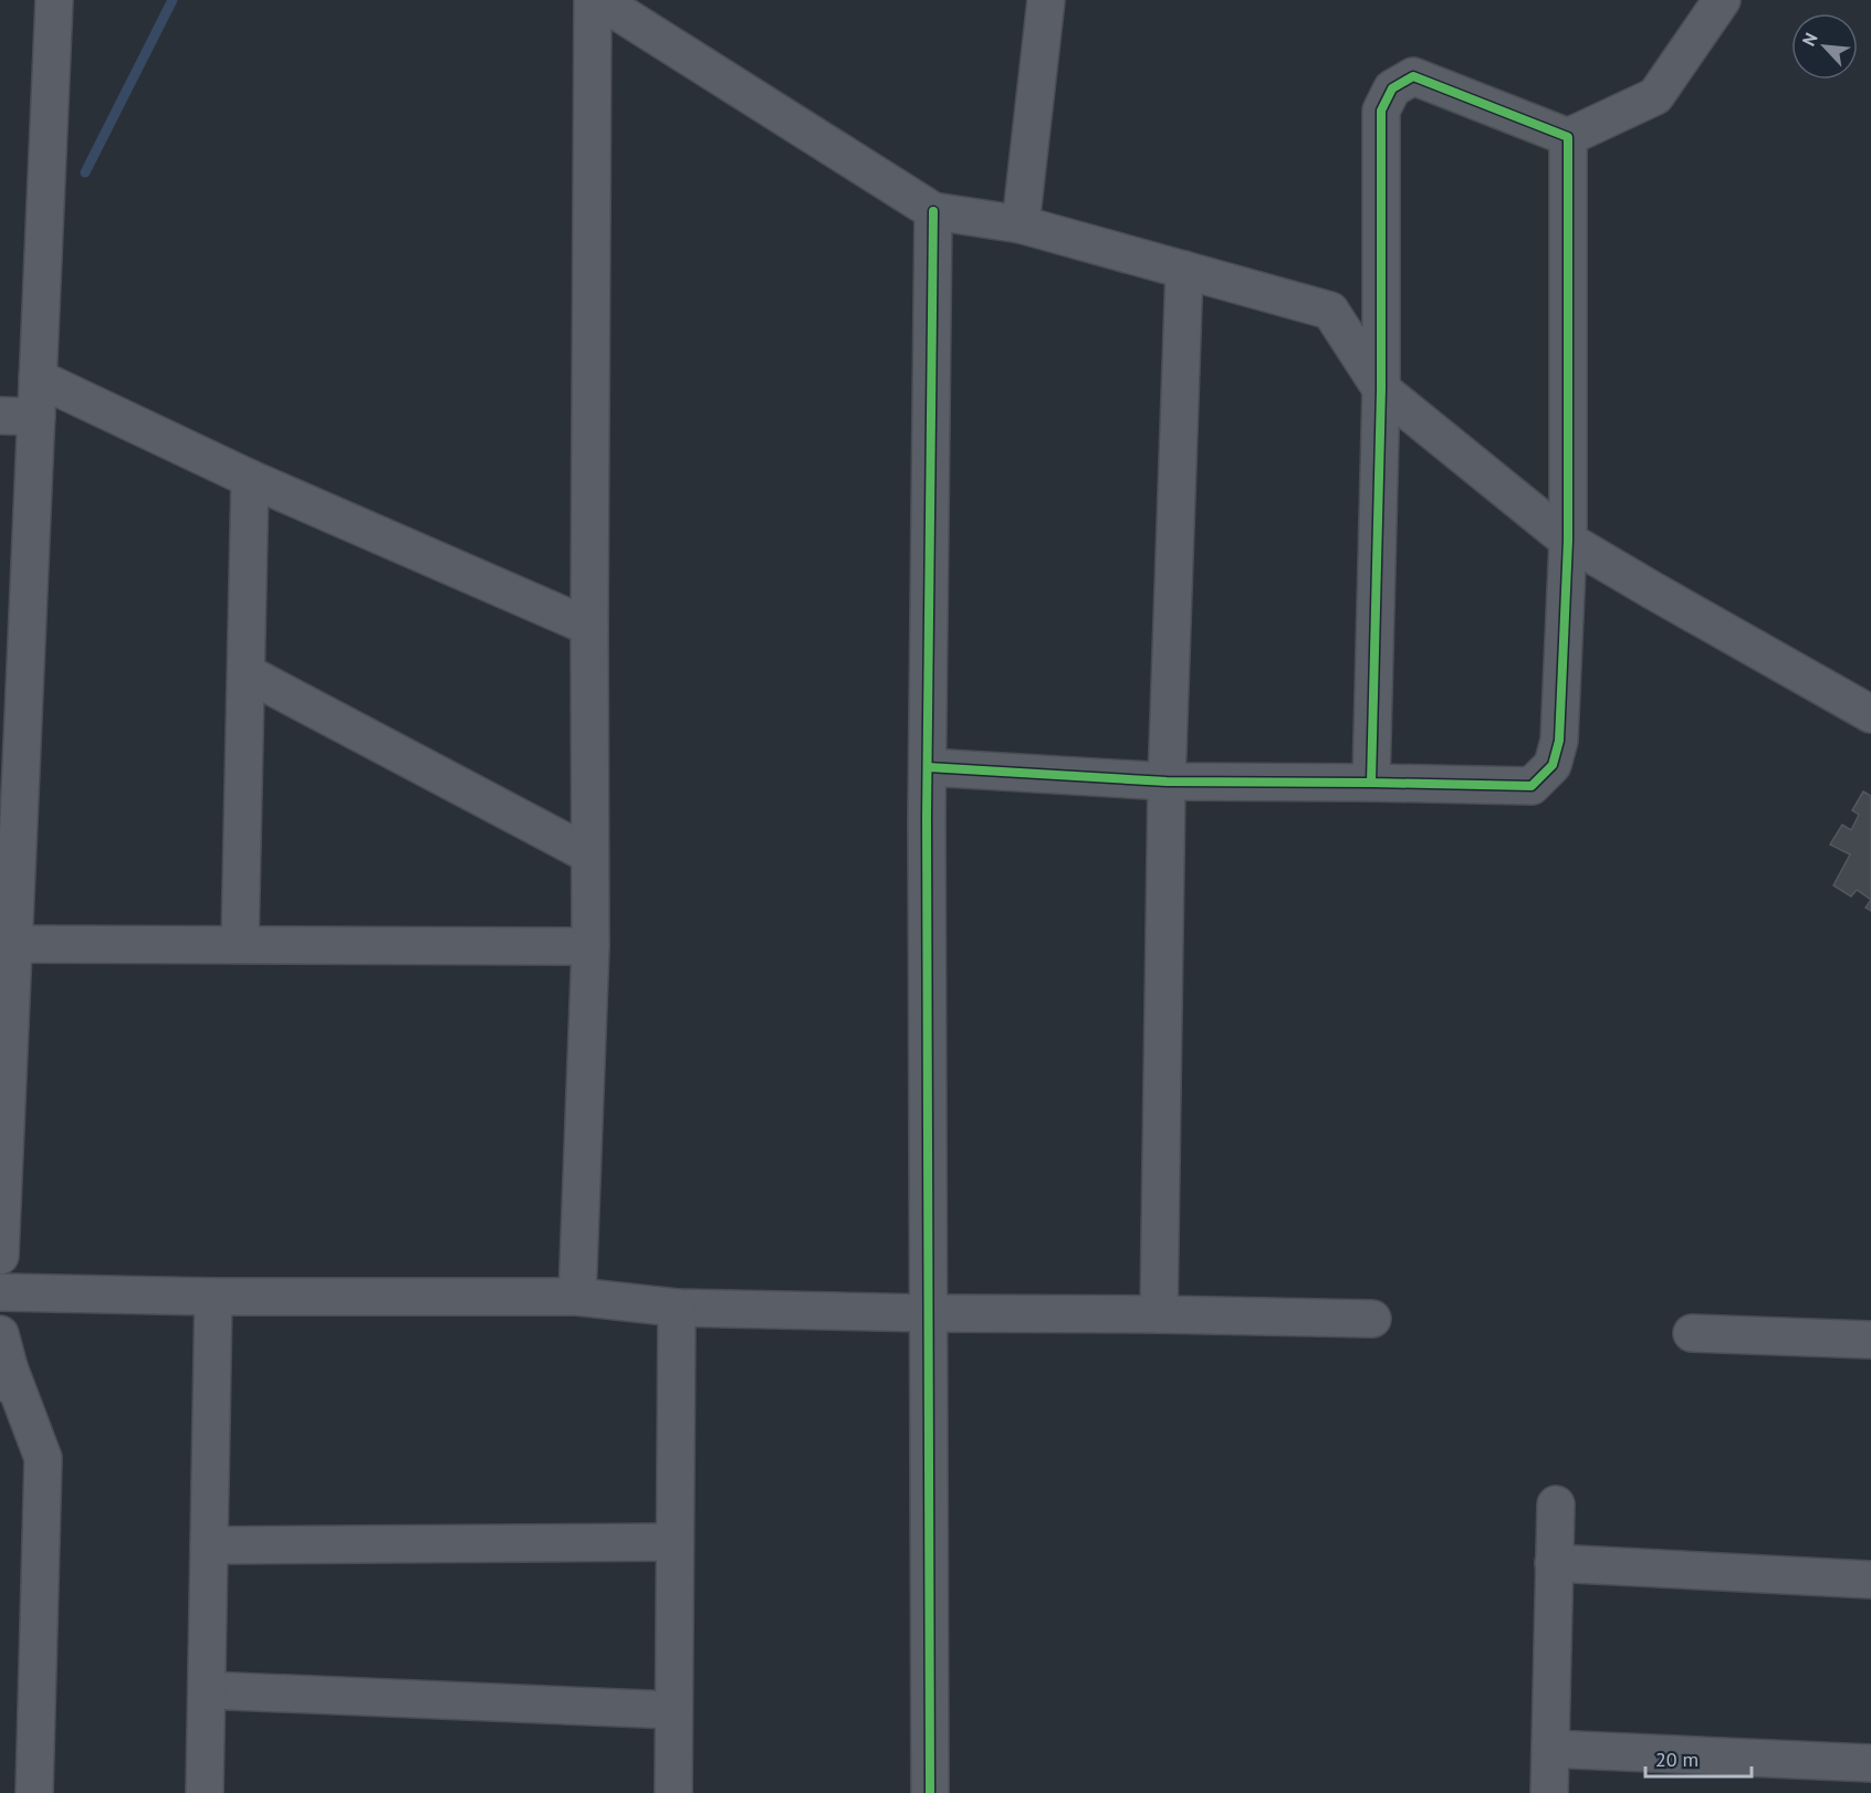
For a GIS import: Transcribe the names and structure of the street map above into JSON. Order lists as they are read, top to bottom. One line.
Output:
{"scale_bar":"20 m","north":"top left"}
